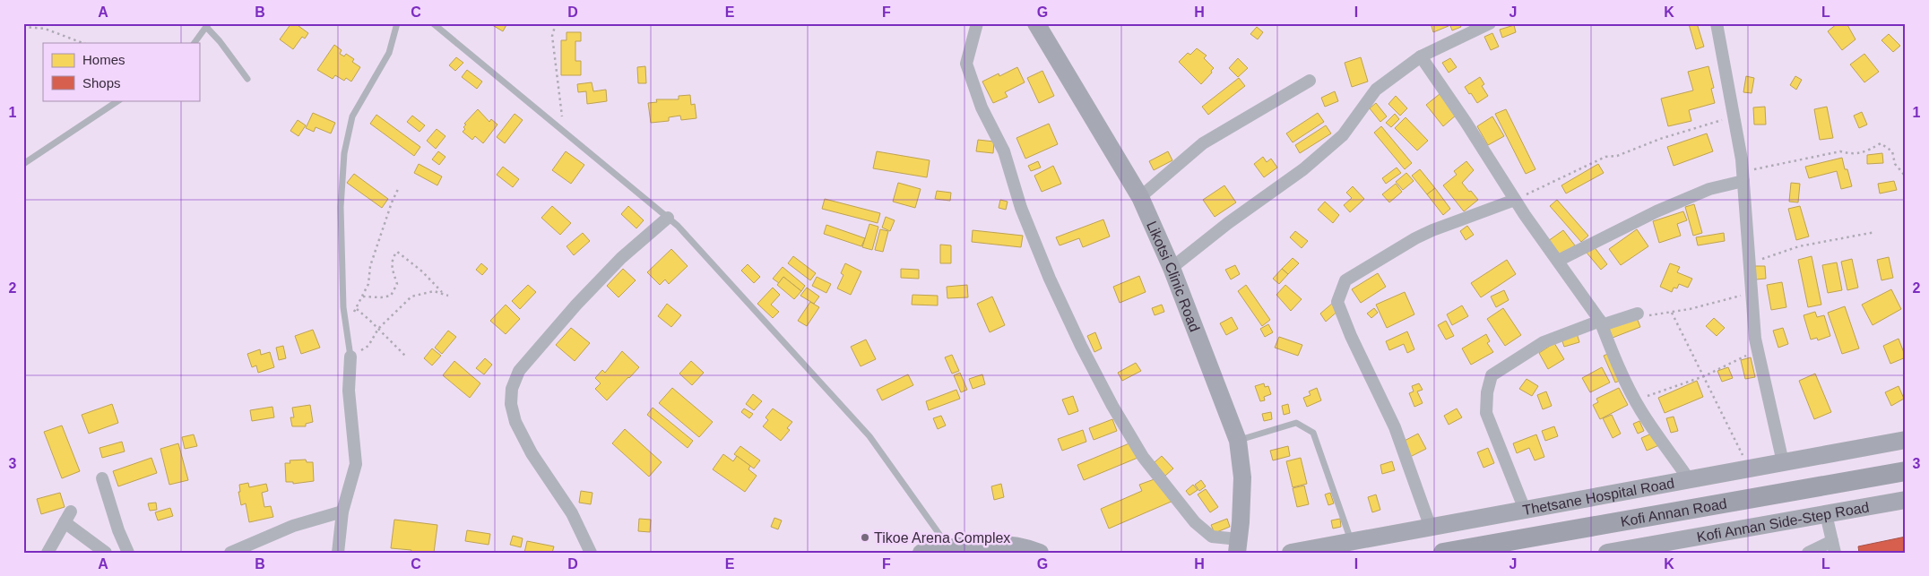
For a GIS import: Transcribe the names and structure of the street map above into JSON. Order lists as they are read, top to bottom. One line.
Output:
{"streets":{"main road":["Kofi Annan Road"],"street":["Likotsi Clinic Road","Thetsane Hospital Road","Kofi Annan Side-Step Road"]},"places":["Tikoe Arena Complex"],"legend":["Homes","Shops"],"grid":{"columns":["A","B","C","D","E","F","G","H","I","J","K","L"],"rows":["1","2","3"]}}
